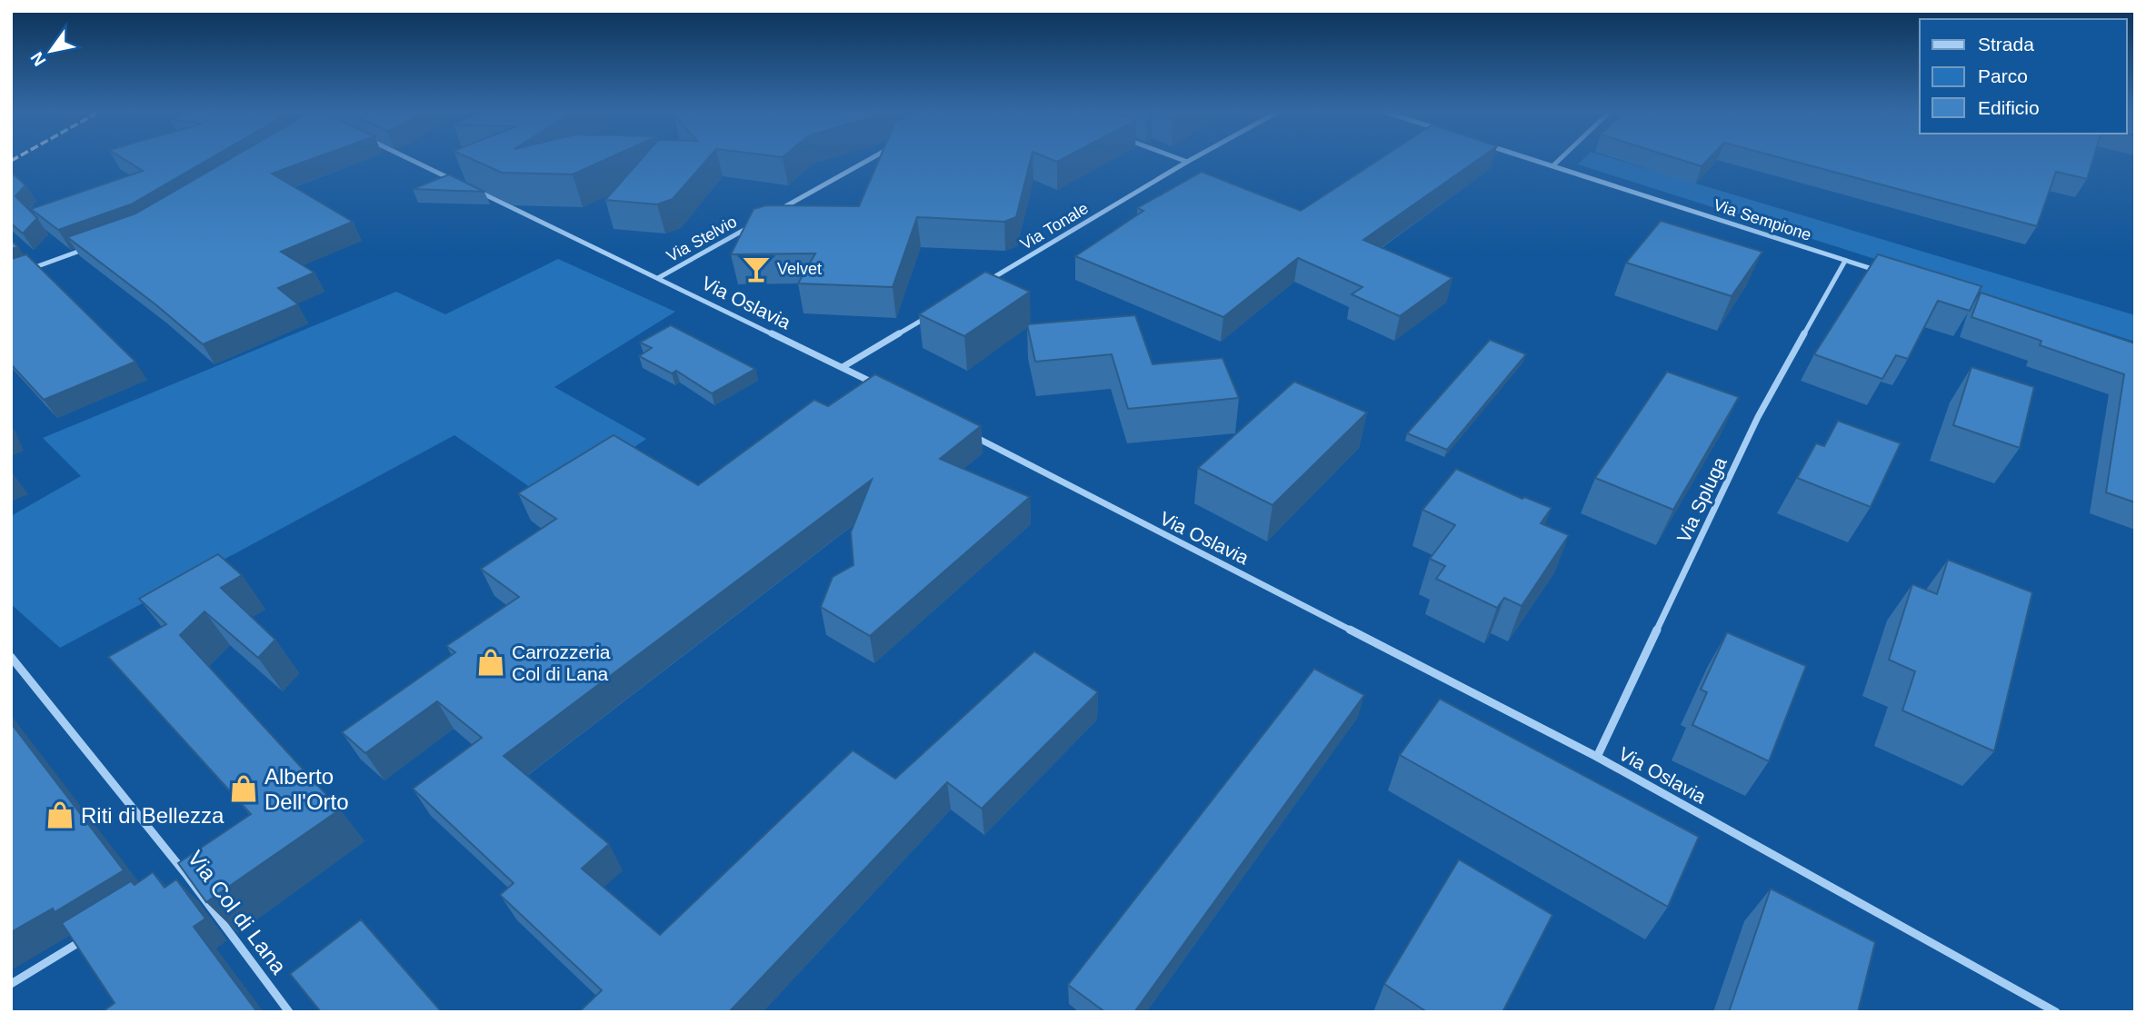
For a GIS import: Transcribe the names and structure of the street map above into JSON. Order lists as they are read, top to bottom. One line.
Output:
{"streets":{"street":["Via Sempione","Via Tonale","Via Stelvio","Via Oslavia","Via Spluga","Via Col di Lana"]},"crossings":[["Via Sempione","Via Spluga"],["Via Stelvio","Via Oslavia"],["Via Oslavia","Via Spluga"]],"places":{"bar":["Velvet"],"shop":["Carrozzeria Col di Lana","Alberto Dell'Orto","Riti di Bellezza"]},"legend":["Strada","Parco","Edificio"],"north":"bottom left"}
